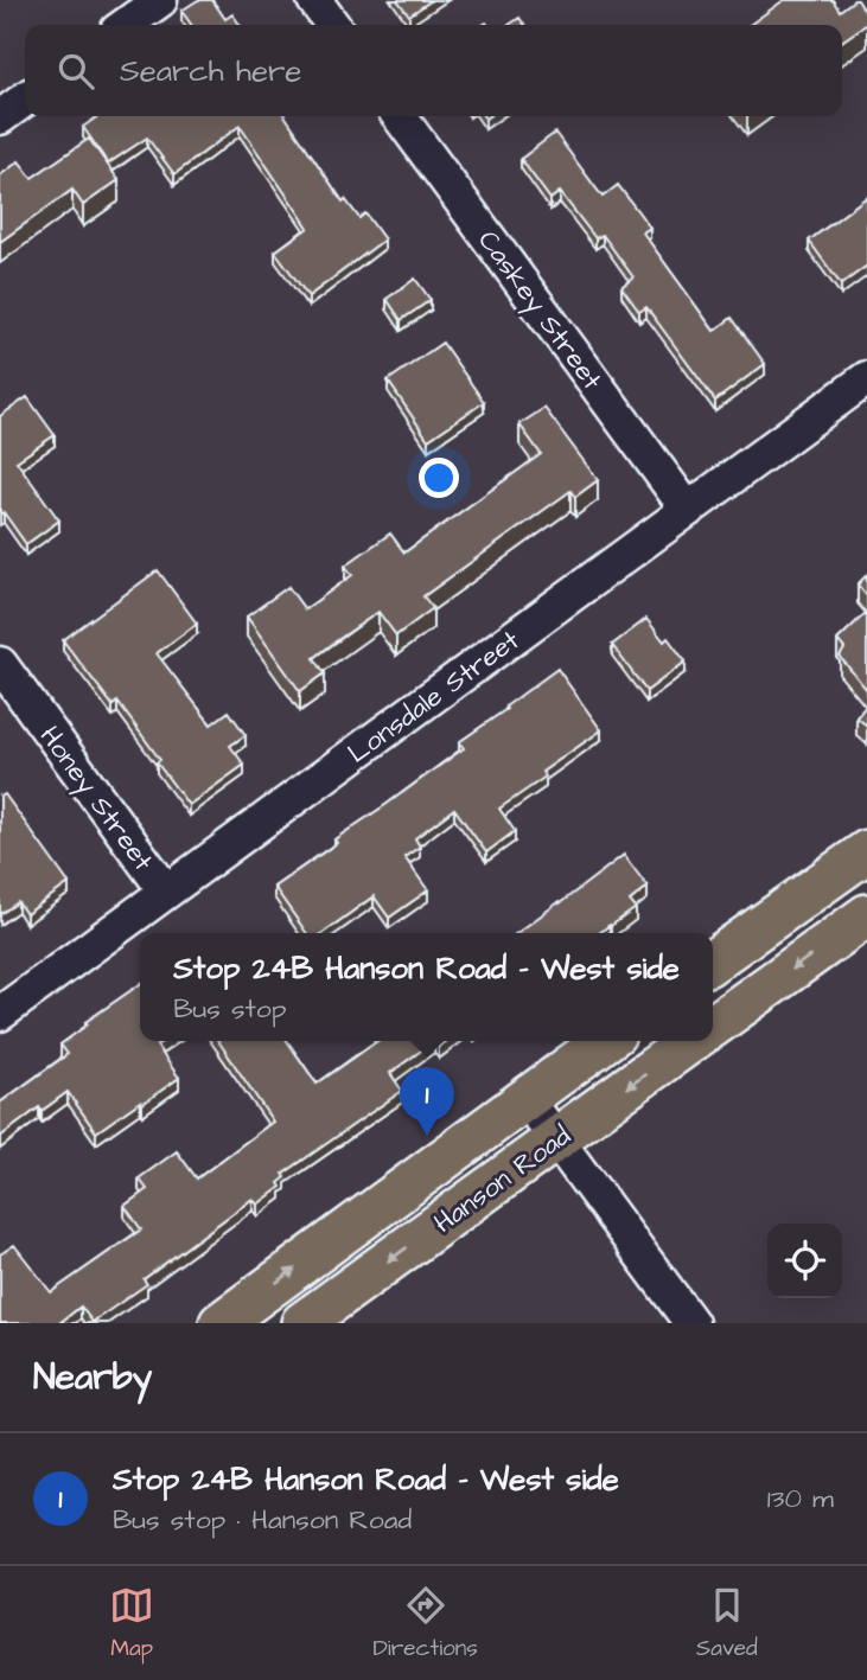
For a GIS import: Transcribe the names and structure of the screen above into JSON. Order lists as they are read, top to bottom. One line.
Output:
{"streets":{"main road":["Hanson Road"],"street":["Caskey Street","Lonsdale Street","Honey Street"]},"crossings":[["Caskey Street","Lonsdale Street"],["Lonsdale Street","Honey Street"]],"page":{"search":"Search here","popup":["Stop 24B Hanson Road - West side","Bus stop"],"pins":"1","heading":"Nearby","list":[{"mark":"1","name":"Stop 24B Hanson Road - West side","note":"Bus stop · Hanson Road","value":"130 m"}],"nav":["Map","Directions","Saved"]}}
